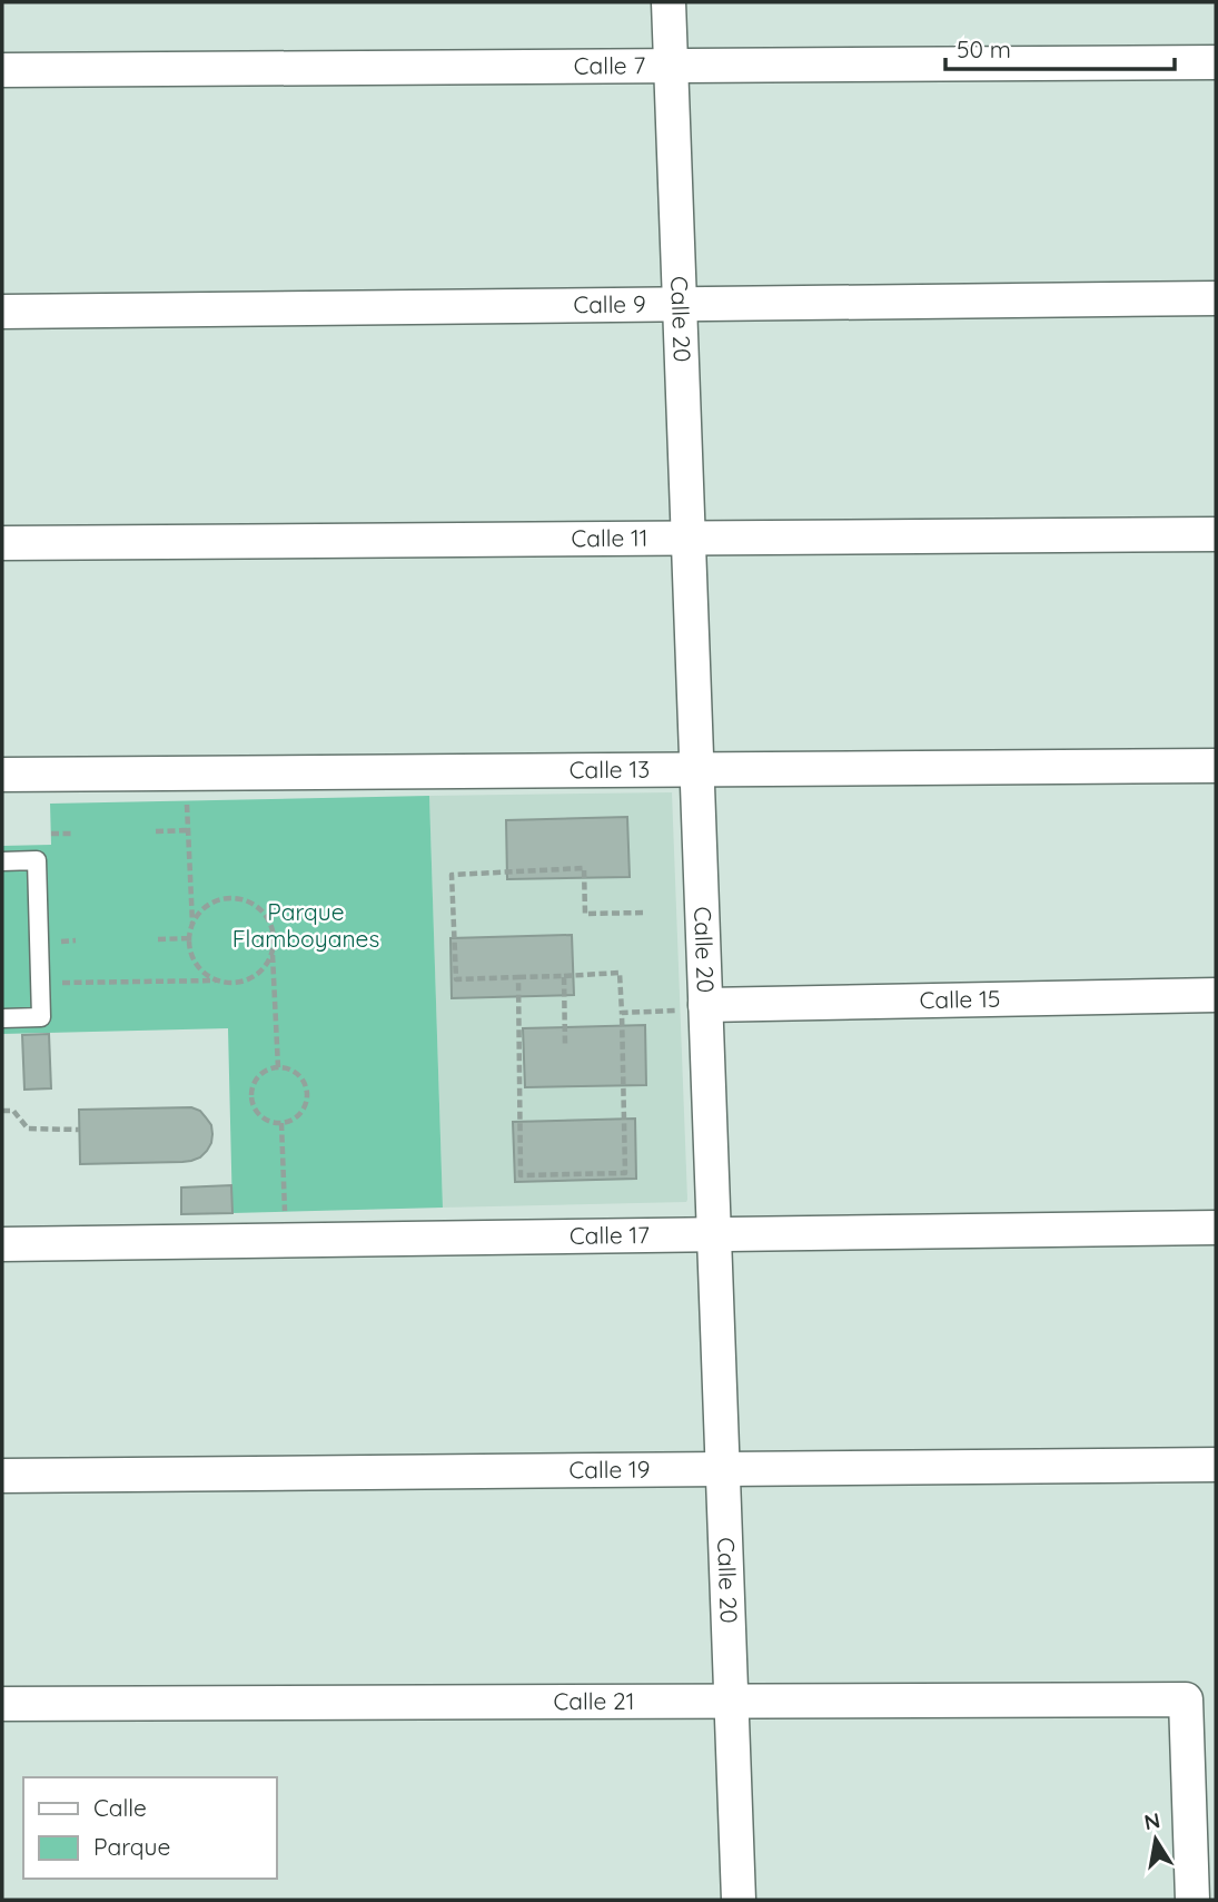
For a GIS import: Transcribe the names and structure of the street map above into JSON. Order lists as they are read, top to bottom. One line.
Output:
{"streets":{"street":["Calle 7","Calle 9","Calle 20","Calle 11","Calle 13","Calle 15","Calle 17","Calle 19","Calle 21"]},"crossings":[["Calle 7","Calle 20"],["Calle 9","Calle 20"],["Calle 20","Calle 11"],["Calle 20","Calle 13"],["Calle 20","Calle 15"],["Calle 20","Calle 17"],["Calle 20","Calle 19"],["Calle 20","Calle 21"]],"parks":["Parque Flamboyanes"],"legend":["Calle","Parque"],"scale_bar":"50 m","north":"top"}
